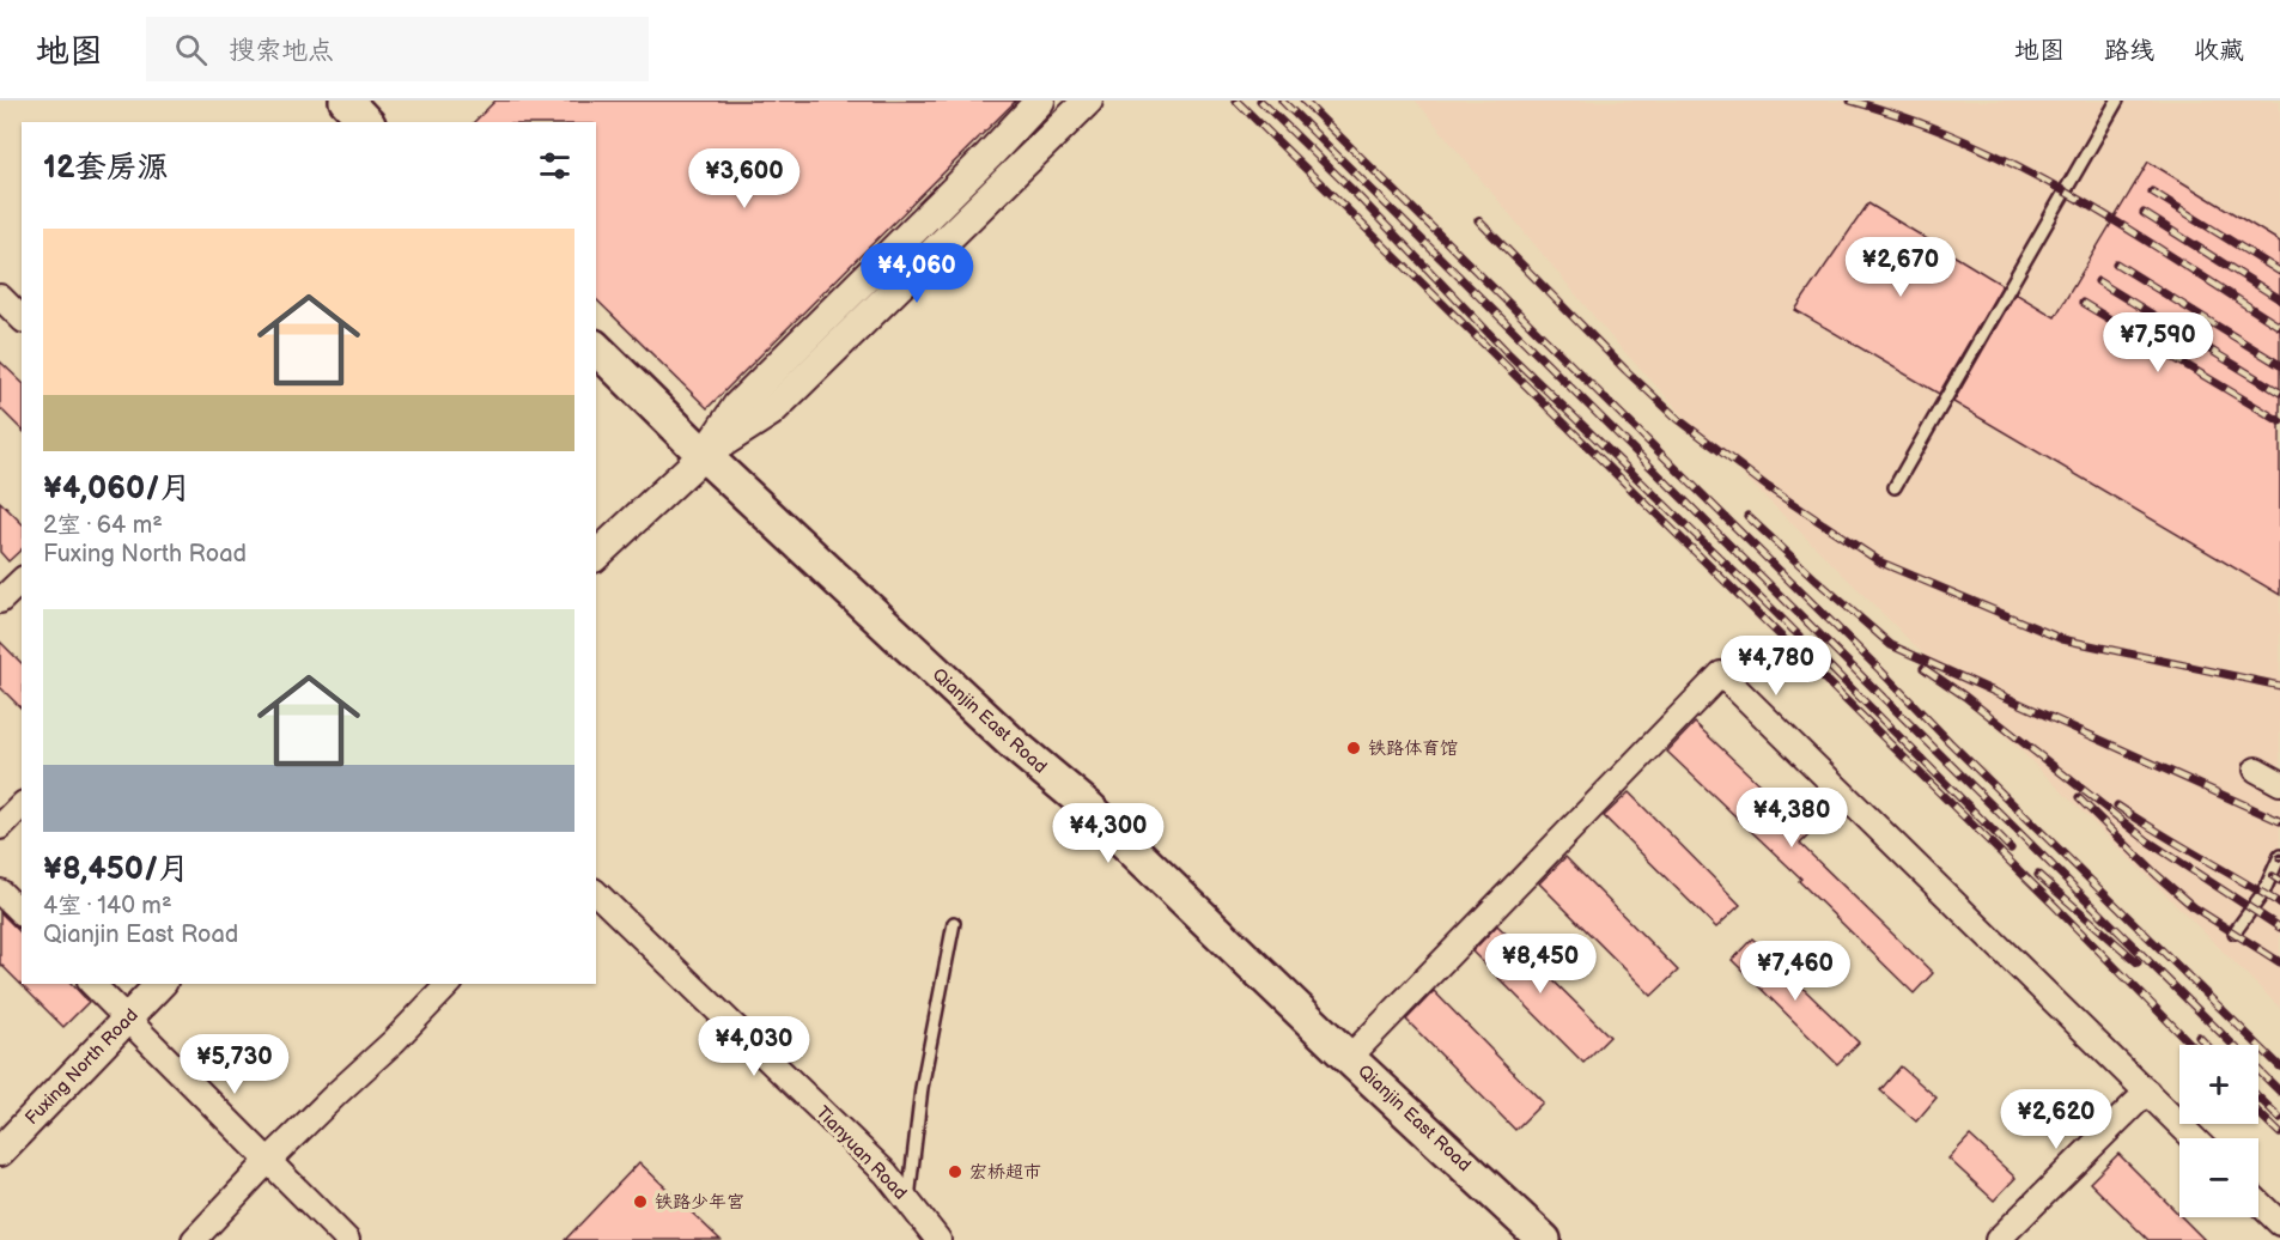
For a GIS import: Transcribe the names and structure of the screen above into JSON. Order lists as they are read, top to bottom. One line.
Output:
{"streets":{"main road":["Qianjin East Road"],"street":["Fuxing North Road","Tianyuan Road"]},"places":["铁路体育馆","宏桥超市","铁路少年宫"],"page":{"header":"地图","search":"搜索地点","nav":["地图","路线","收藏"],"heading":"12套房源","price":["¥3,600","¥2,670","¥4,060","¥7,590","¥4,780","¥4,380","¥4,300","¥8,450","¥7,460","¥4,030","¥5,730","¥2,620"],"list":[{"name":"¥4,060/月","note":"2室 · 64 m² · Fuxing North Road"},{"name":"¥8,450/月","note":"4室 · 140 m² · Qianjin East Road"}],"map_buttons":["+","−"]}}
